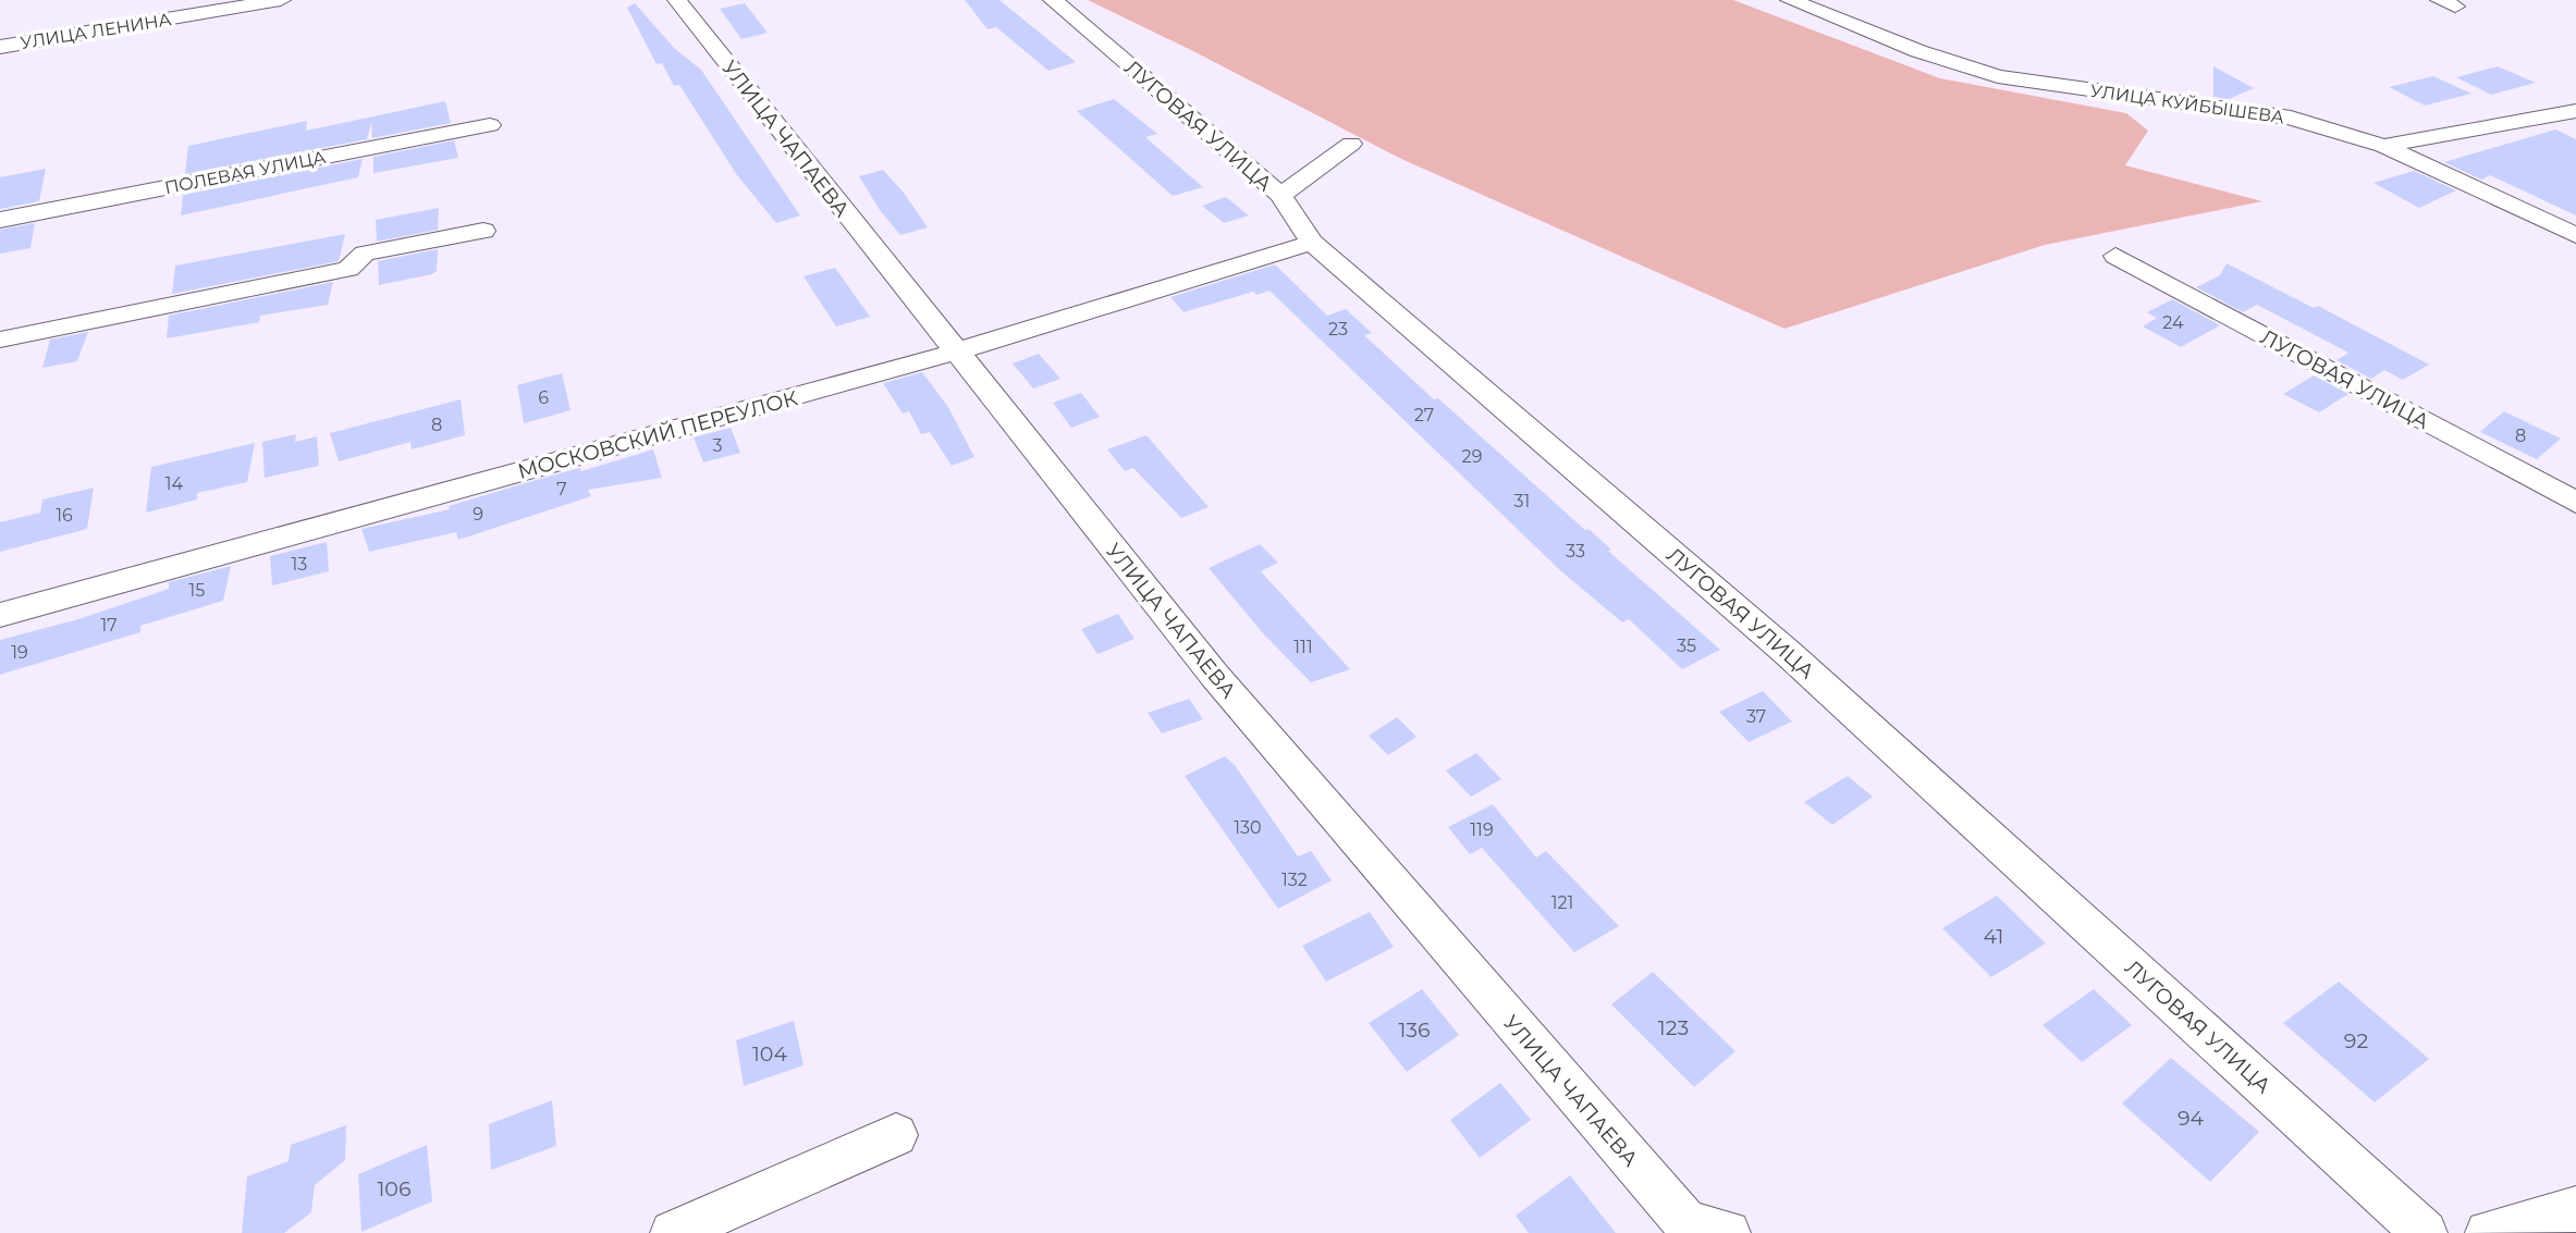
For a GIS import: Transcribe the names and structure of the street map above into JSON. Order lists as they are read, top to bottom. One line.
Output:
{"streets":{"street":["УЛИЦА ЛЕНИНА","УЛИЦА КУЙБЫШЕВА","ЛУГОВАЯ УЛИЦА","УЛИЦА ЧАПАЕВА","ПОЛЕВАЯ УЛИЦА","МОСКОВСКИЙ ПЕРЕУЛОК"]},"crossings":[["ЛУГОВАЯ УЛИЦА","МОСКОВСКИЙ ПЕРЕУЛОК"],["УЛИЦА ЧАПАЕВА","МОСКОВСКИЙ ПЕРЕУЛОК"]],"house_numbers":["24","23","6","27","8","8","3","29","14","7","31","9","16","33","13","15","17","35","111","19","37","130","119","132","121","41","123","136","92","104","94","106"]}
